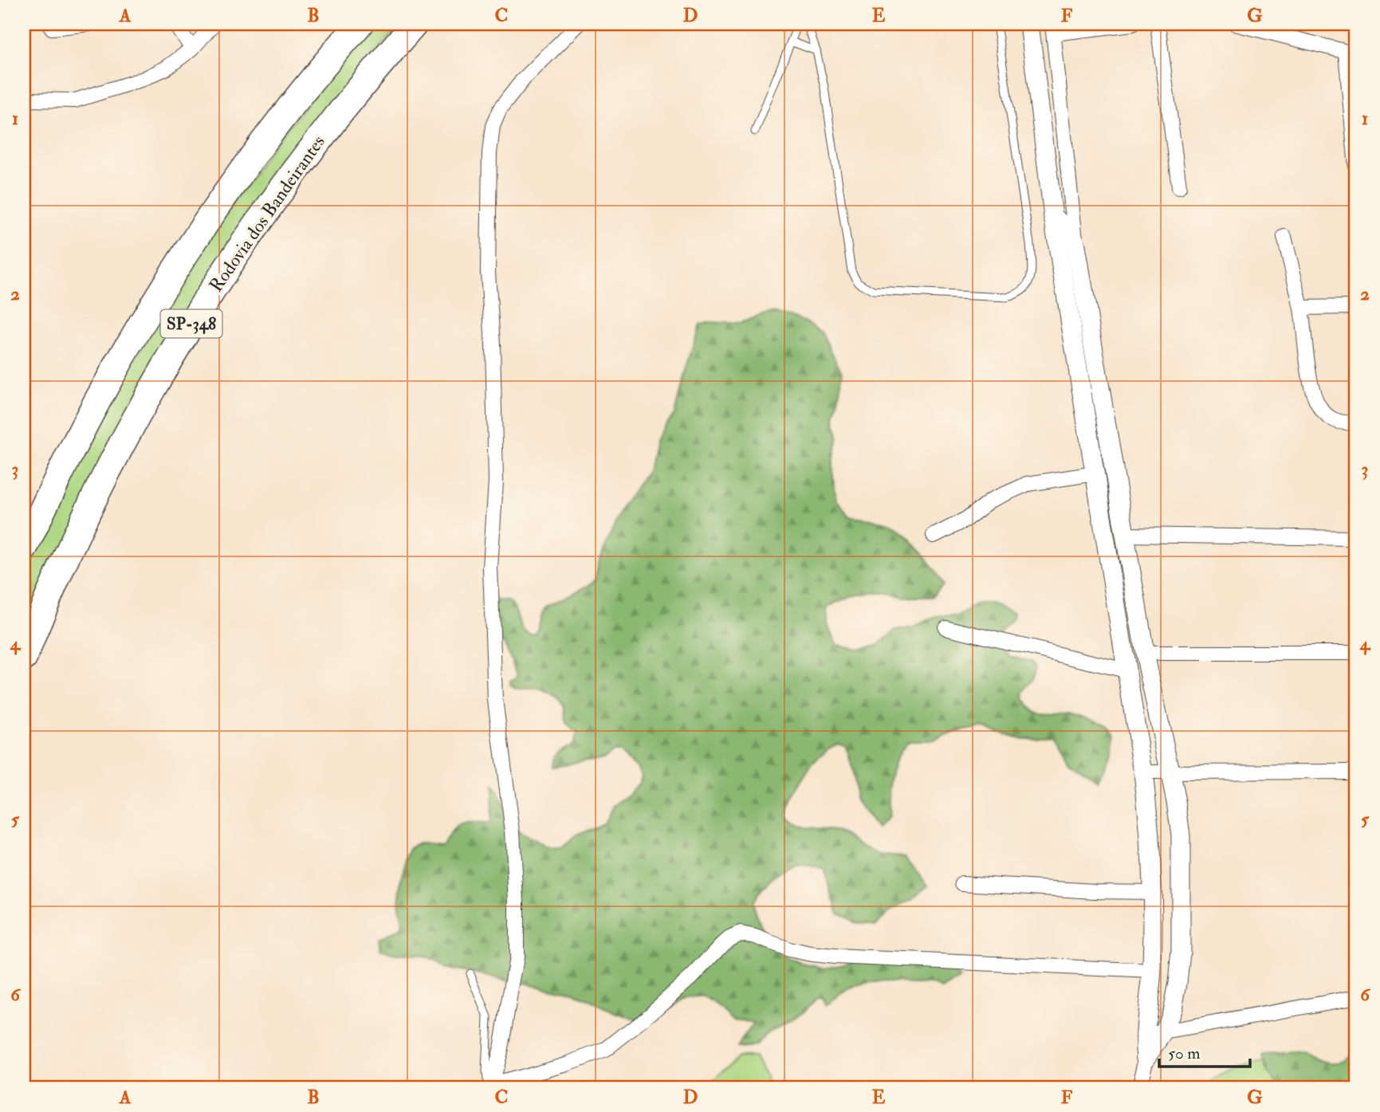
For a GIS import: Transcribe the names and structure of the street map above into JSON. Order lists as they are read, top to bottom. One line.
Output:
{"streets":{"highway":["Rodovia dos Bandeirantes","SP-348"]},"scale_bar":"50 m","grid":{"columns":["A","B","C","D","E","F","G"],"rows":["1","2","3","4","5","6"]}}
